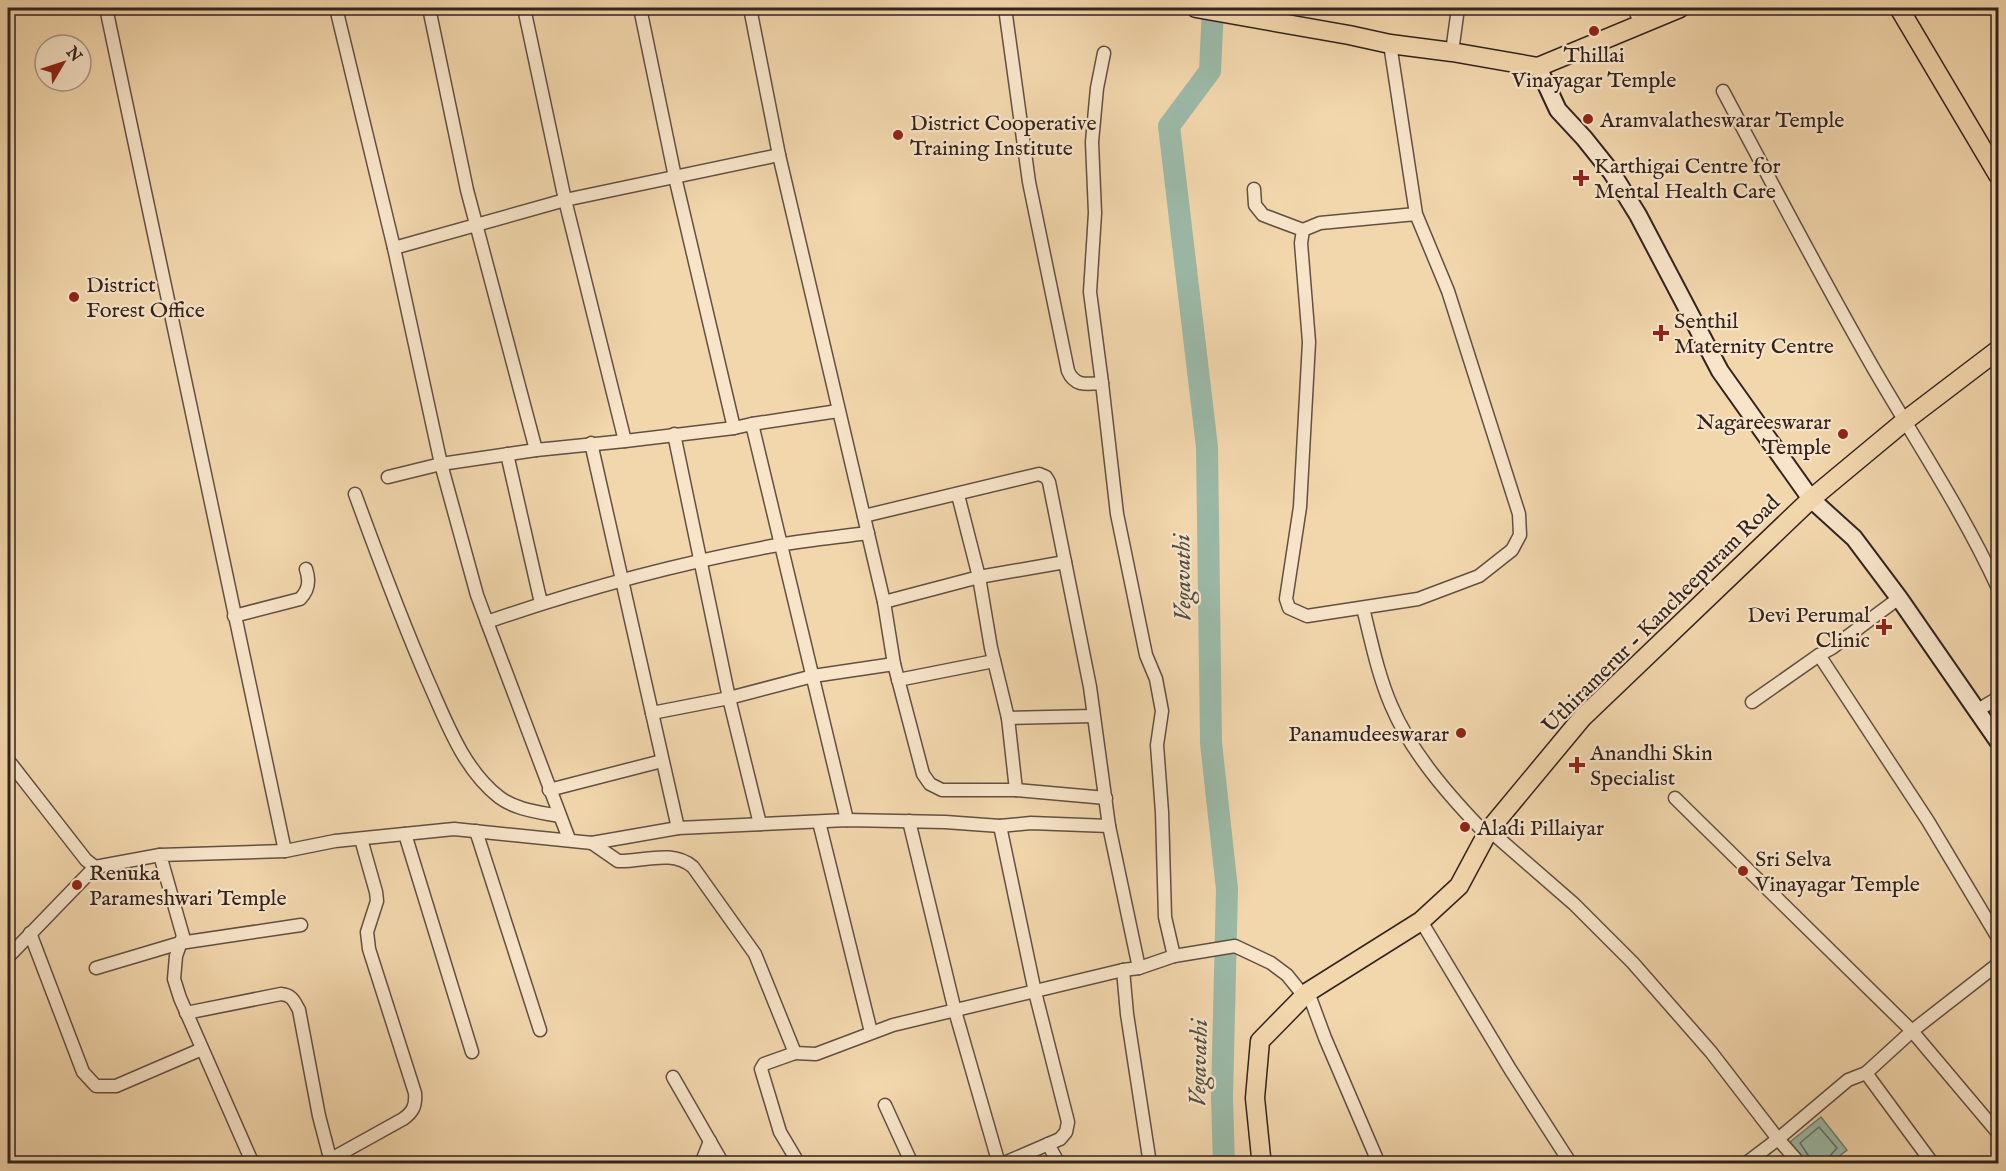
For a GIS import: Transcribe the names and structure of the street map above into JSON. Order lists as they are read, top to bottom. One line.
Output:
{"streets":{"main road":["Uthiramerur - Kancheepuram Road"]},"water":["Vegavathi"],"places":{"other":["Thillai Vinayagar Temple","Aramvalatheswarar Temple","District Cooperative Training Institute","District Forest Office","Nagareeswarar Temple","Panamudeeswarar","Aladi Pillaiyar","Sri Selva Vinayagar Temple","Renuka Parameshwari Temple"],"health":["Karthigai Centre for Mental Health Care","Senthil Maternity Centre","Devi Perumal Clinic","Anandhi Skin Specialist"]},"north":"top right"}
